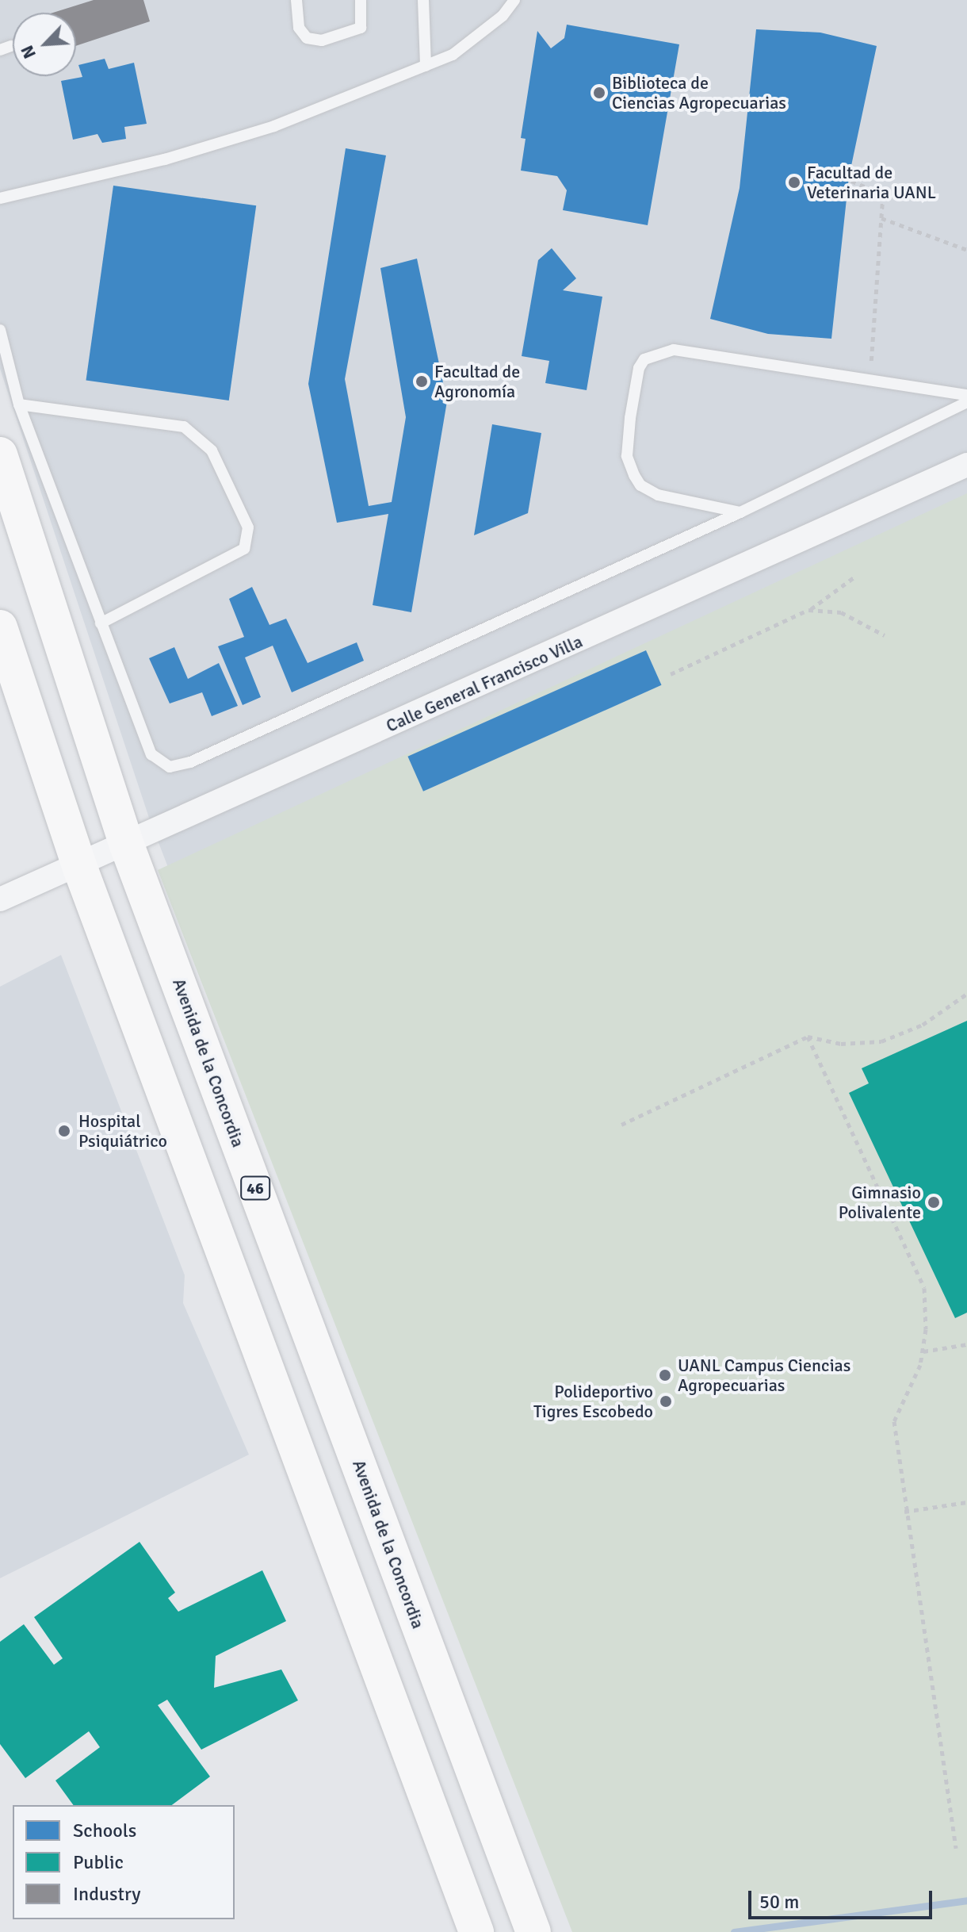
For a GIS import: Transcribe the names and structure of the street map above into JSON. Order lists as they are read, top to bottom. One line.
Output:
{"streets":{"main road":["Avenida de la Concordia","46"],"street":["Calle General Francisco Villa"]},"crossings":[["Calle General Francisco Villa","Avenida de la Concordia"]],"places":["Biblioteca de Ciencias Agropecuarias","Facultad de Veterinaria UANL","Facultad de Agronomía","Hospital Psiquiátrico","Gimnasio Polivalente","UANL Campus Ciencias Agropecuarias","Polideportivo Tigres Escobedo"],"legend":["Schools","Public","Industry"],"scale_bar":"50 m","north":"bottom left"}
